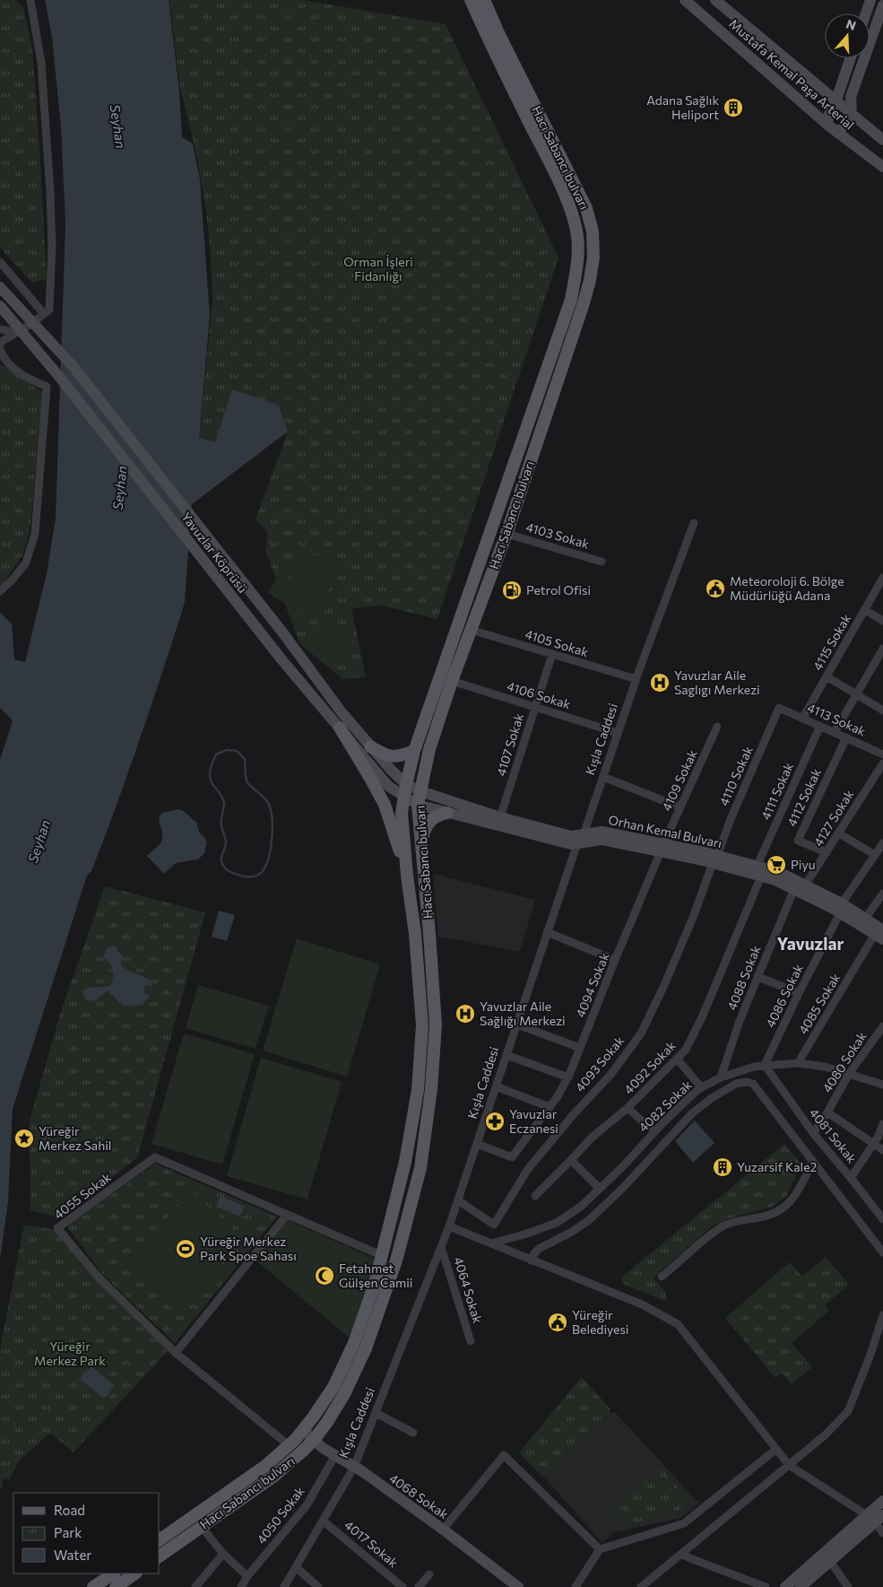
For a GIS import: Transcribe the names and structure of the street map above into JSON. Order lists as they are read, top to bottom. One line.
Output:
{"streets":{"main road":["Mustafa Kemal Paşa Arterial","Hacı Sabancı bulvarı","Yavuzlar Köprüsü","Orhan Kemal Bulvarı","4068 Sokak"],"street":["4103 Sokak","4115 Sokak","4105 Sokak","4106 Sokak","4113 Sokak","Kışla Caddesi","4107 Sokak","4110 Sokak","4109 Sokak","4111 Sokak","4112 Sokak","4127 Sokak","4088 Sokak","4094 Sokak","4086 Sokak","4085 Sokak","4080 Sokak","4093 Sokak","4092 Sokak","4082 Sokak","4081 Sokak","4055 Sokak","4064 Sokak","4050 Sokak","4017 Sokak"]},"crossings":[["Hacı Sabancı bulvarı","4103 Sokak"],["Hacı Sabancı bulvarı","Yavuzlar Köprüsü"],["Hacı Sabancı bulvarı","4105 Sokak"],["Hacı Sabancı bulvarı","4106 Sokak"],["Hacı Sabancı bulvarı","Orhan Kemal Bulvarı"],["Hacı Sabancı bulvarı","4055 Sokak"],["Hacı Sabancı bulvarı","4068 Sokak"],["Yavuzlar Köprüsü","Orhan Kemal Bulvarı"],["4115 Sokak","4113 Sokak"],["4105 Sokak","Kışla Caddesi"],["4105 Sokak","4107 Sokak"],["4106 Sokak","Kışla Caddesi"],["4106 Sokak","4107 Sokak"],["4113 Sokak","4110 Sokak"],["4113 Sokak","4111 Sokak"],["4113 Sokak","4112 Sokak"],["Kışla Caddesi","Orhan Kemal Bulvarı"],["Kışla Caddesi","4094 Sokak"],["Kışla Caddesi","4093 Sokak"],["Kışla Caddesi","4064 Sokak"],["Kışla Caddesi","4068 Sokak"],["Kışla Caddesi","4017 Sokak"],["4107 Sokak","Orhan Kemal Bulvarı"],["4110 Sokak","Orhan Kemal Bulvarı"],["4110 Sokak","4093 Sokak"],["4109 Sokak","Orhan Kemal Bulvarı"],["4109 Sokak","4094 Sokak"],["4111 Sokak","Orhan Kemal Bulvarı"],["4111 Sokak","4092 Sokak"],["4112 Sokak","4127 Sokak"],["4127 Sokak","Orhan Kemal Bulvarı"],["4127 Sokak","4088 Sokak"],["Orhan Kemal Bulvarı","4088 Sokak"],["Orhan Kemal Bulvarı","4094 Sokak"],["Orhan Kemal Bulvarı","4086 Sokak"],["Orhan Kemal Bulvarı","4085 Sokak"],["Orhan Kemal Bulvarı","4093 Sokak"],["Orhan Kemal Bulvarı","4092 Sokak"],["4088 Sokak","4082 Sokak"],["4086 Sokak","4082 Sokak"],["4086 Sokak","4081 Sokak"],["4085 Sokak","4082 Sokak"],["4080 Sokak","4082 Sokak"],["4080 Sokak","4081 Sokak"],["4082 Sokak","4081 Sokak"],["4068 Sokak","4050 Sokak"]],"districts":["Yavuzlar"],"water":["Seyhan"],"parks":["Orman İşleri Fidanlığı","Yüreğir Merkez Park"],"places":{"building":["Adana Sağlık Heliport","Yuzarsif Kale2"],"public building":["Meteoroloji 6. Bölge Müdürlüğü Adana","Yüreğir Belediyesi"],"fuel station":["Petrol Ofisi"],"hospital":["Yavuzlar Aile Saglıgı Merkezi","Yavuzlar Aile Sağlığı Merkezi"],"supermarket":["Piyu"],"pharmacy":["Yavuzlar Eczanesi"],"place":["Yüreğir Merkez Sahil"],"sports":["Yüreğir Merkez Park Spoe Sahası"],"mosque":["Fetahmet Gülşen Camii"]},"legend":["Road","Park","Water"],"north":"top"}
